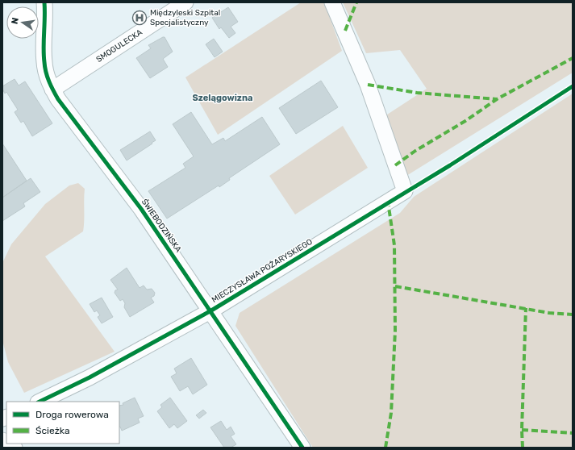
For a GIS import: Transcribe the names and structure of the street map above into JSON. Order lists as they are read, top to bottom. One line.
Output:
{"streets":{"street":["SMOGULECKA","ŚWIEBODZIŃSKA","MIECZYSŁAWA POŻARYSKIEGO"]},"crossings":[["SMOGULECKA","ŚWIEBODZIŃSKA"],["ŚWIEBODZIŃSKA","MIECZYSŁAWA POŻARYSKIEGO"]],"districts":["Szelągowizna"],"places":{"hospital":["Międzyleski Szpital Specjalistyczny"]},"legend":["Droga rowerowa","Ścieżka"],"north":"left"}
